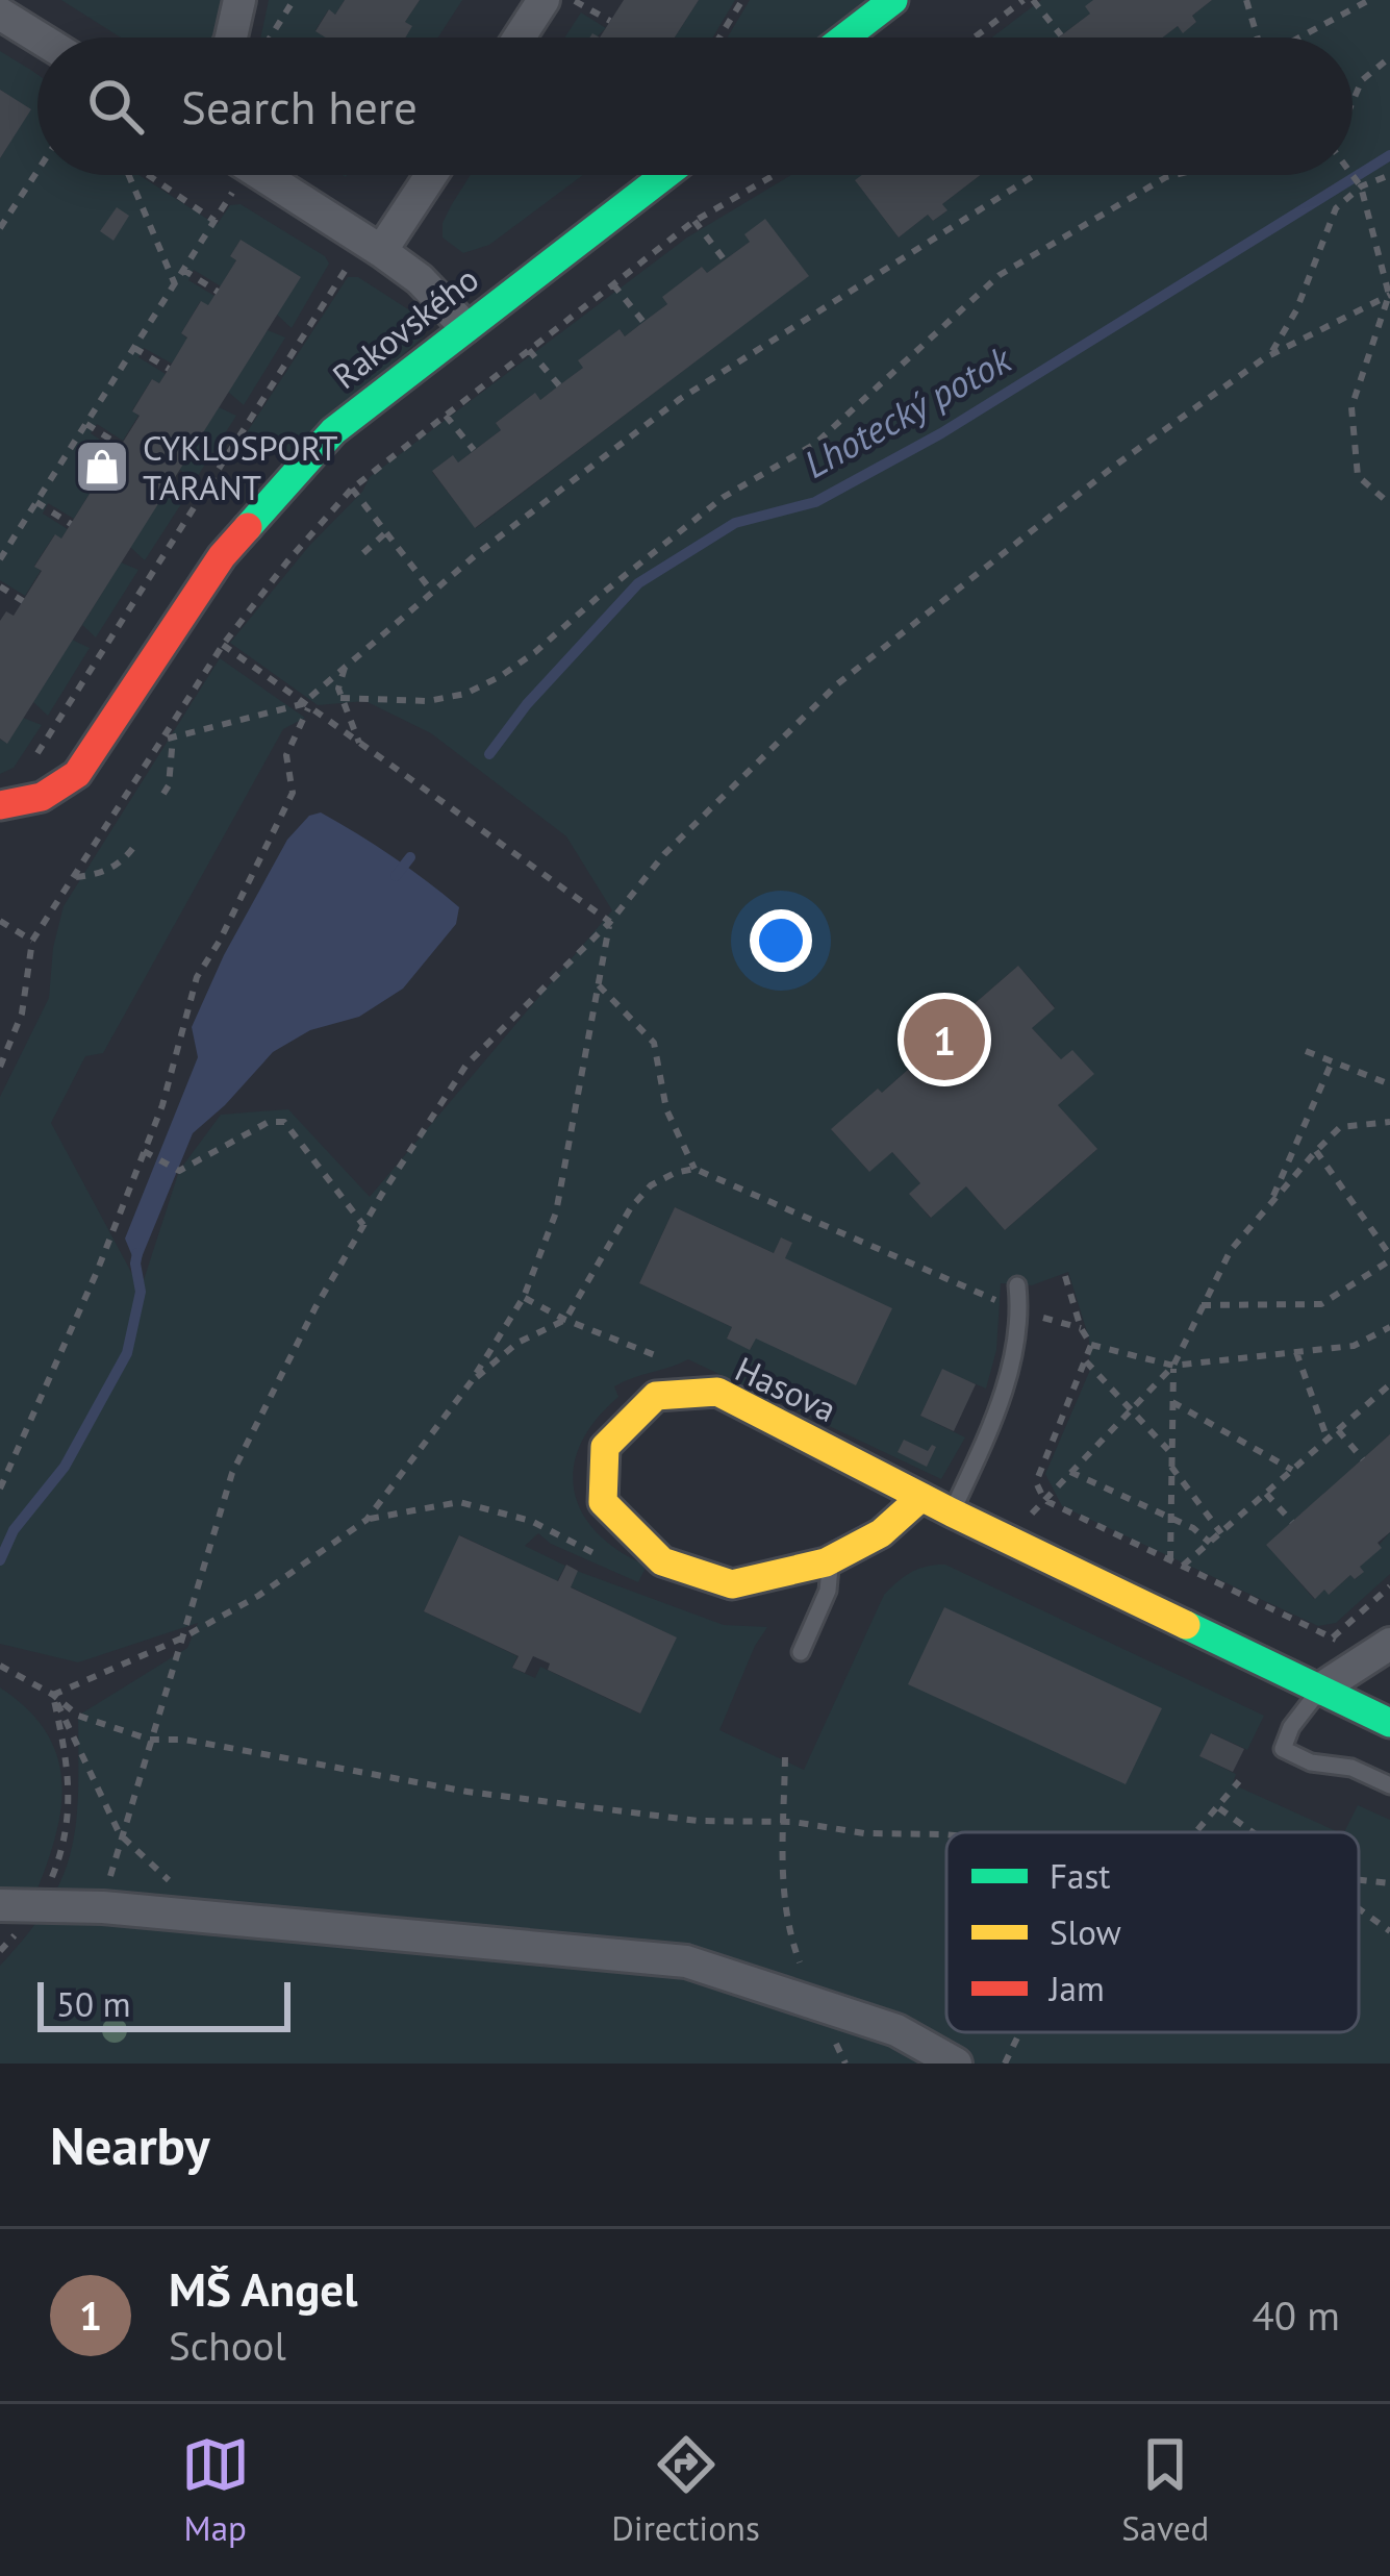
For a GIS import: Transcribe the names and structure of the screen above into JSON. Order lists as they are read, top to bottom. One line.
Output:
{"streets":{"street":["Rakovského","Hasova"]},"water":["Lhotecký potok"],"places":{"shop":["CYKLOSPORT TARANT"]},"legend":["Fast","Slow","Jam"],"scale_bar":"50 m","page":{"search":"Search here","pins":"1","scale":"50 m","heading":"Nearby","list":[{"mark":"1","name":"MŠ Angel","note":"School","value":"40 m"}],"nav":["Map","Directions","Saved"]}}
